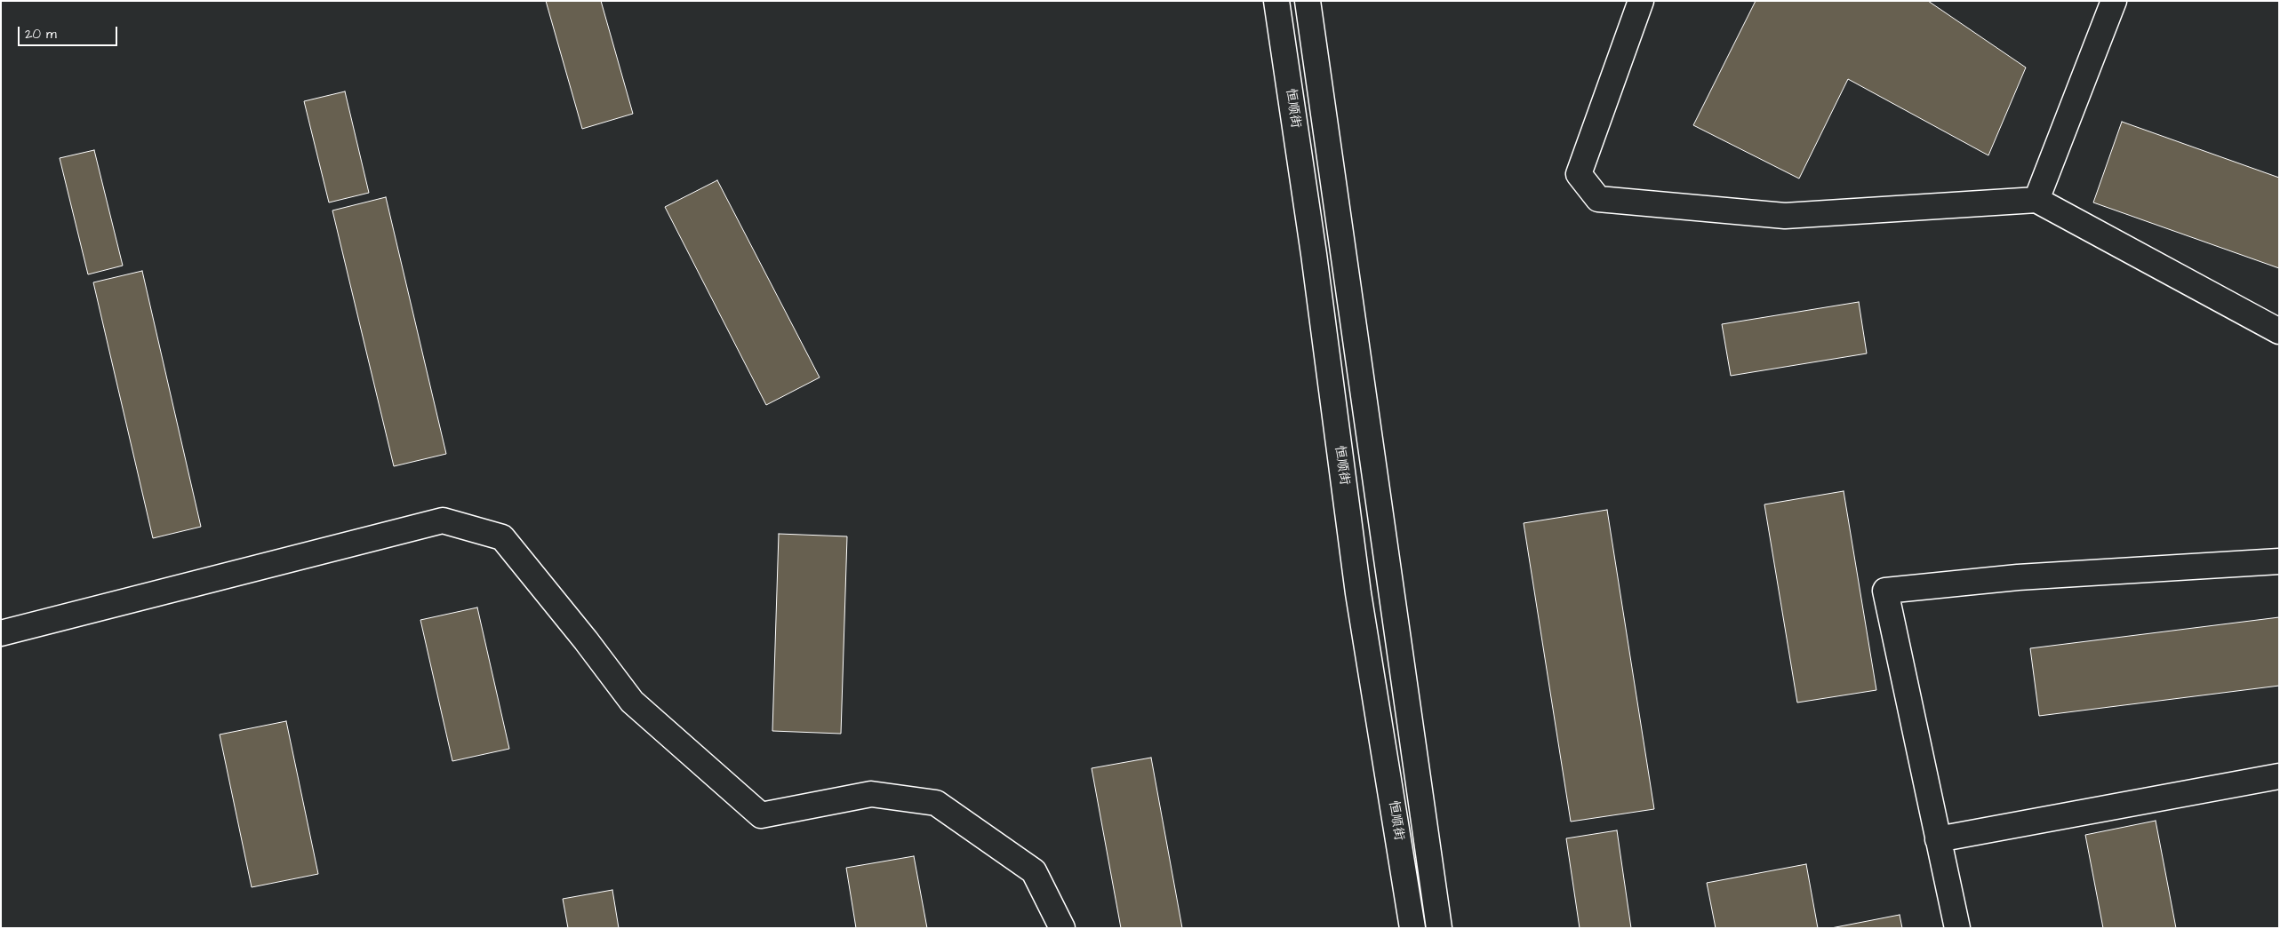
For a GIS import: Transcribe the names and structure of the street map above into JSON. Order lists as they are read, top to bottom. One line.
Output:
{"streets":{"street":["恒顺街"]},"scale_bar":"20 m"}
